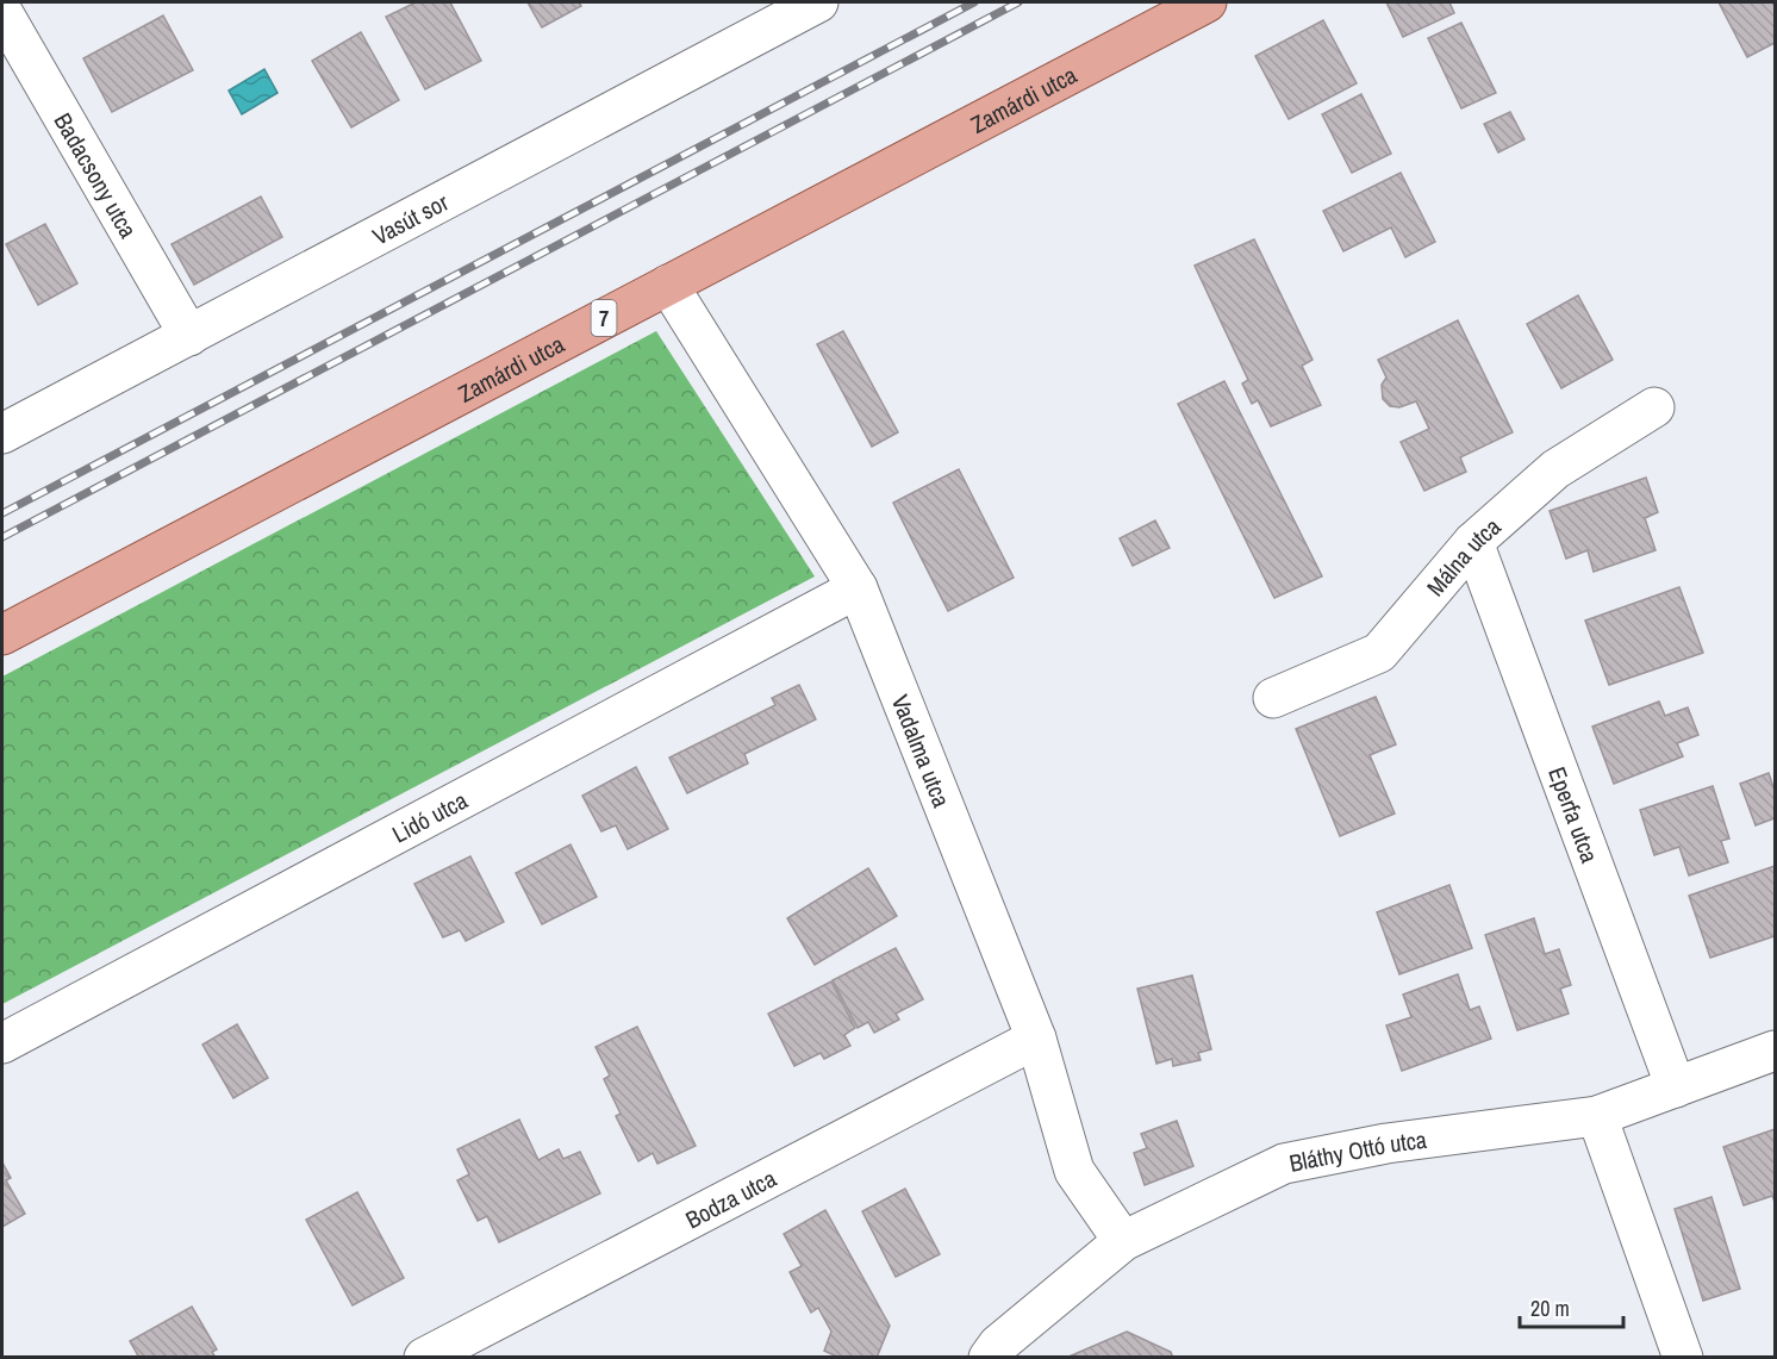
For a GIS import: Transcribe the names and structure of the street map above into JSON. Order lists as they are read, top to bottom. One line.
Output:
{"streets":{"main road":["Zamárdi utca","7"],"street":["Badacsony utca","Vasút sor","Málna utca","Vadalma utca","Eperfa utca","Lidó utca","Bláthy Ottó utca","Bodza utca"]},"crossings":[["Zamárdi utca","Vadalma utca"],["Badacsony utca","Vasút sor"],["Málna utca","Eperfa utca"],["Vadalma utca","Lidó utca"],["Vadalma utca","Bláthy Ottó utca"],["Vadalma utca","Bodza utca"],["Eperfa utca","Bláthy Ottó utca"]],"scale_bar":"20 m"}
